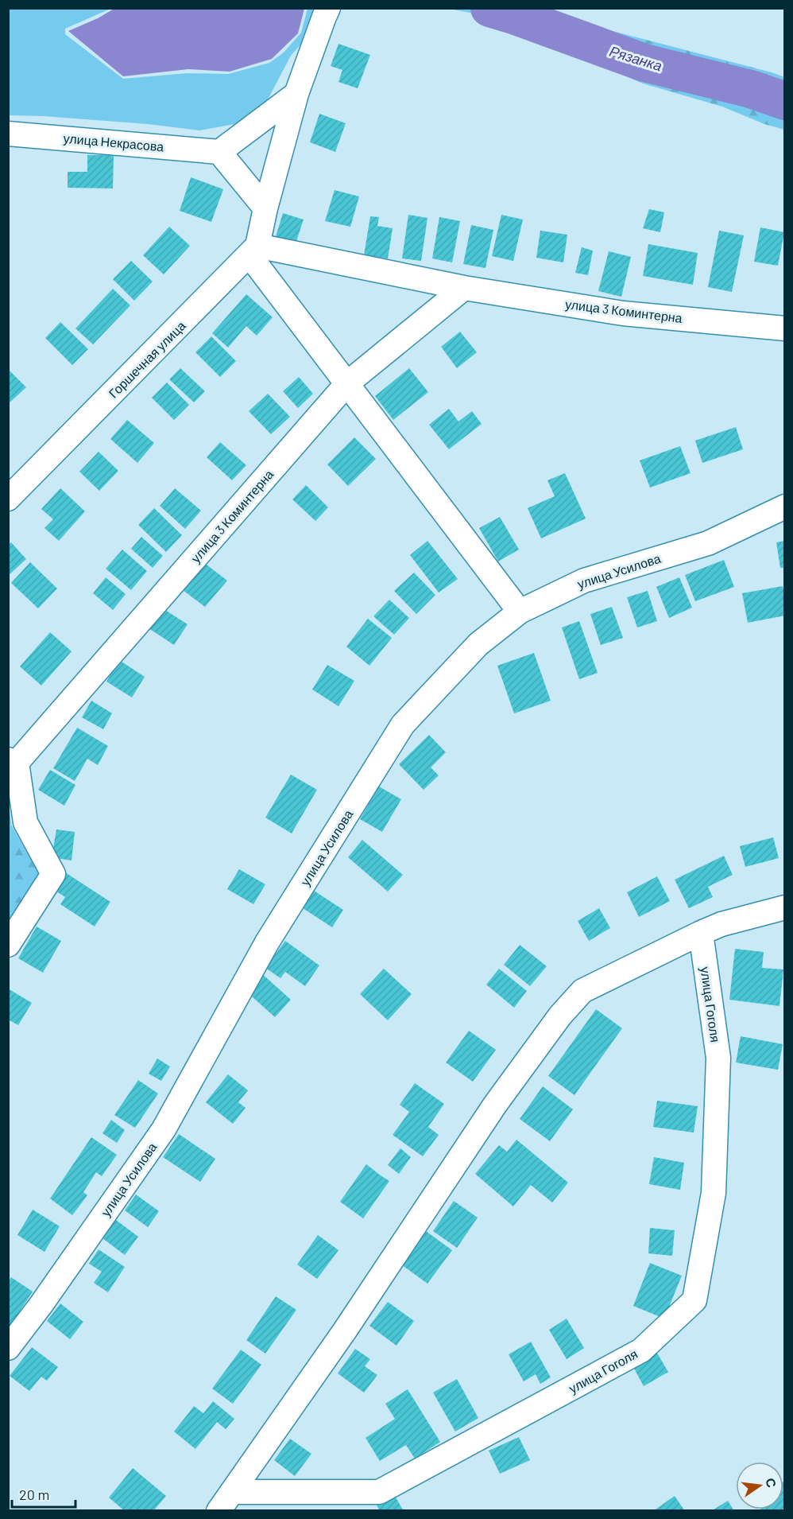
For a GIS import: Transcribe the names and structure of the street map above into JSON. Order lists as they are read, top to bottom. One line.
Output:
{"streets":{"street":["улица Некрасова","улица 3 Коминтерна","Горшечная улица","улица Усилова","улица Гоголя"]},"crossings":[["улица 3 Коминтерна","Горшечная улица"]],"water":["Рязанка"],"scale_bar":"20 m","north":"right"}
